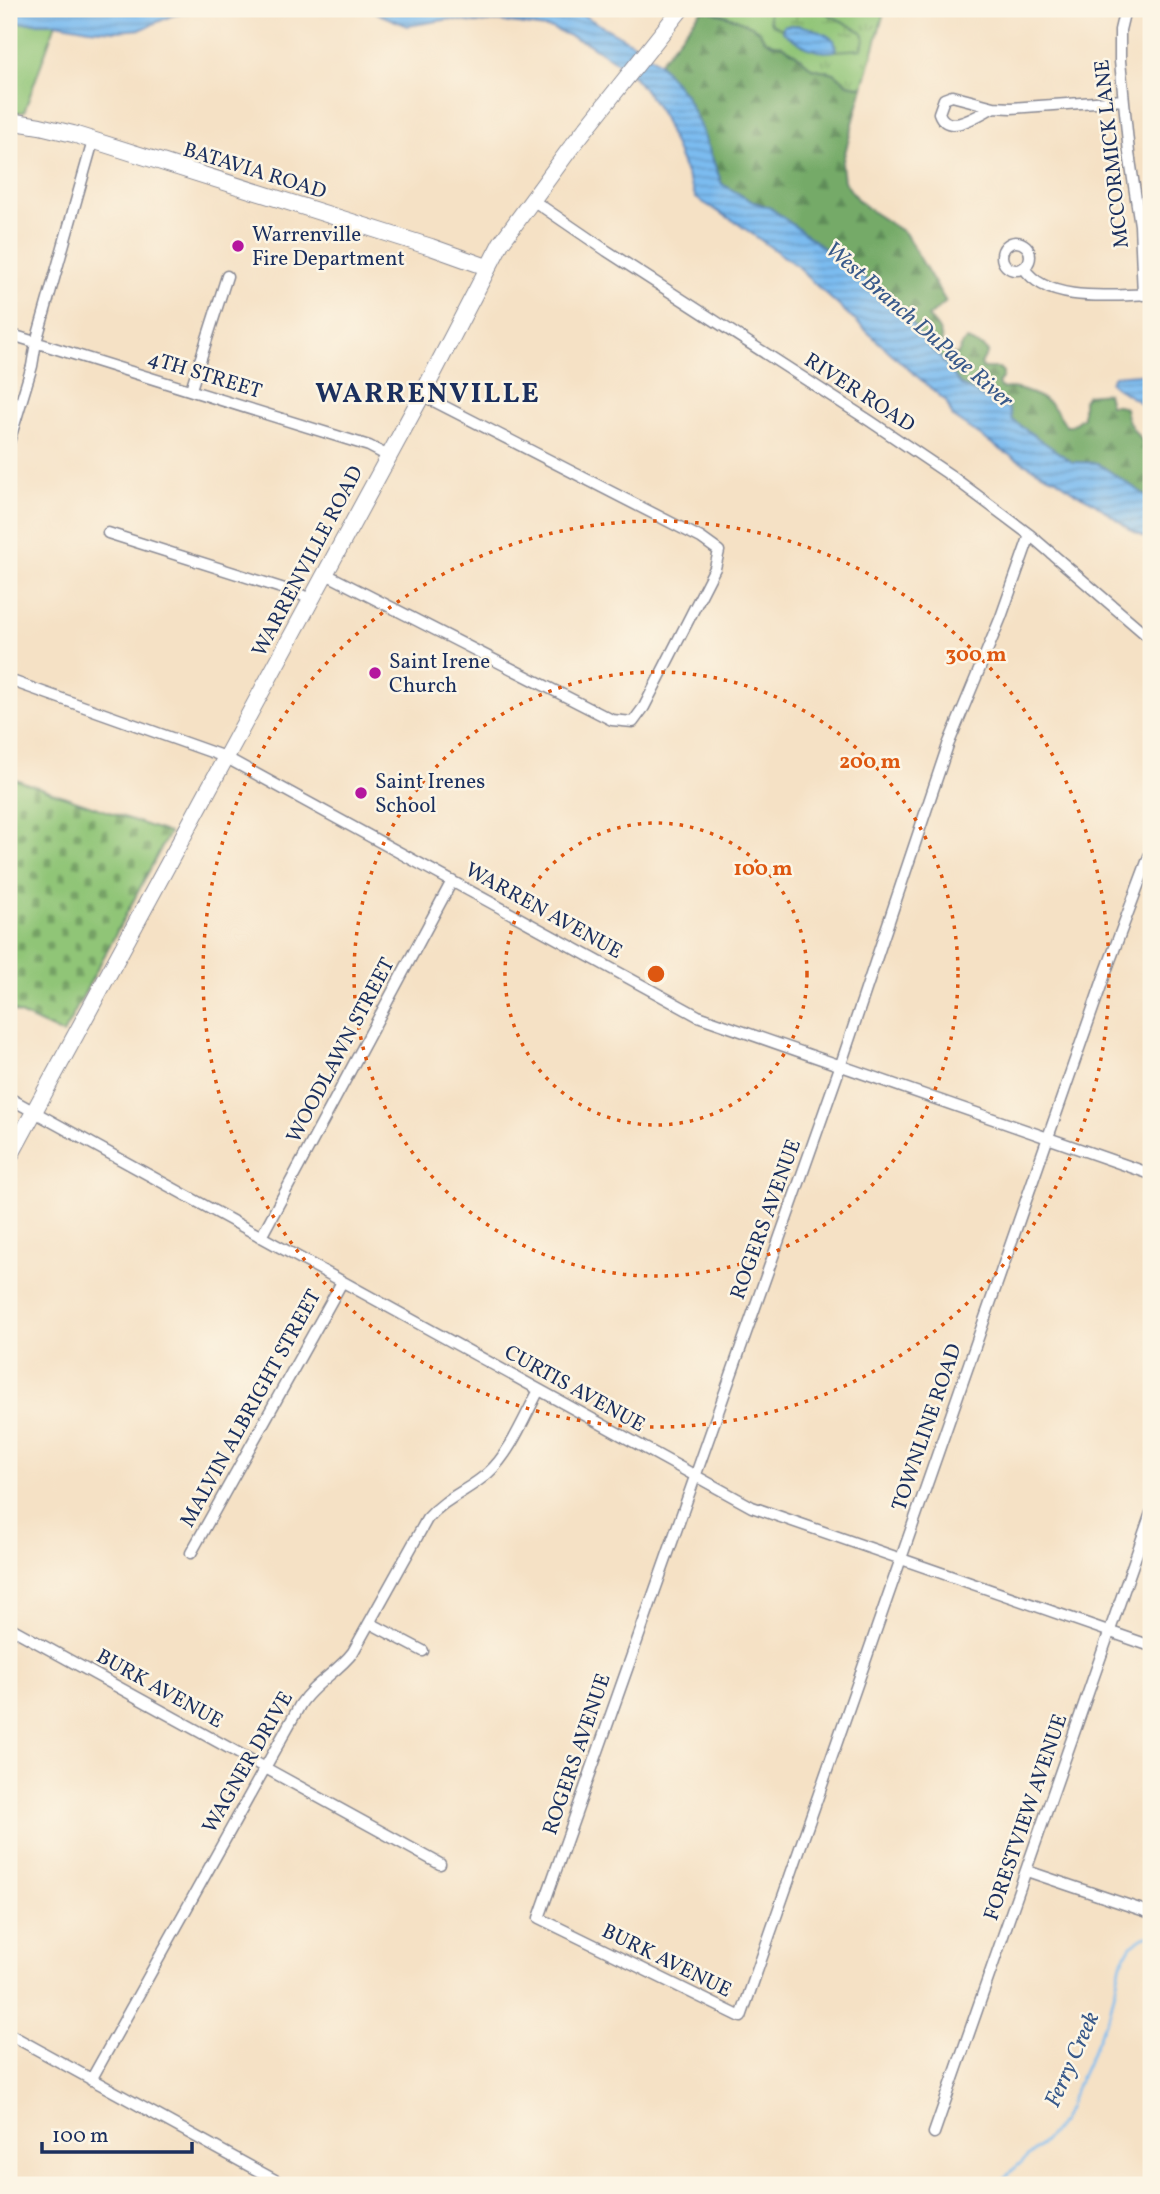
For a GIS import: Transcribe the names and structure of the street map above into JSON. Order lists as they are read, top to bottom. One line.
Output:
{"streets":{"main road":["BATAVIA ROAD","WARRENVILLE ROAD"],"street":["MCCORMICK LANE","4TH STREET","RIVER ROAD","WARREN AVENUE","WOODLAWN STREET","ROGERS AVENUE","CURTIS AVENUE","MALVIN ALBRIGHT STREET","TOWNLINE ROAD","BURK AVENUE","WAGNER DRIVE","FORESTVIEW AVENUE"]},"crossings":[["BATAVIA ROAD","WARRENVILLE ROAD"],["4TH STREET","WARRENVILLE ROAD"],["RIVER ROAD","WARRENVILLE ROAD"],["RIVER ROAD","ROGERS AVENUE"],["WARRENVILLE ROAD","WARREN AVENUE"],["WARRENVILLE ROAD","CURTIS AVENUE"],["WARREN AVENUE","WOODLAWN STREET"],["WARREN AVENUE","ROGERS AVENUE"],["WARREN AVENUE","TOWNLINE ROAD"],["WOODLAWN STREET","CURTIS AVENUE"],["ROGERS AVENUE","CURTIS AVENUE"],["ROGERS AVENUE","BURK AVENUE"],["CURTIS AVENUE","MALVIN ALBRIGHT STREET"],["CURTIS AVENUE","TOWNLINE ROAD"],["CURTIS AVENUE","WAGNER DRIVE"],["CURTIS AVENUE","FORESTVIEW AVENUE"],["TOWNLINE ROAD","BURK AVENUE"],["BURK AVENUE","WAGNER DRIVE"]],"districts":["WARRENVILLE"],"water":["West Branch DuPage River","Ferry Creek"],"places":["Warrenville Fire Department","Saint Irene Church","Saint Irenes School"],"scale_bar":"100 m","rings":["300 m","200 m","100 m"]}
